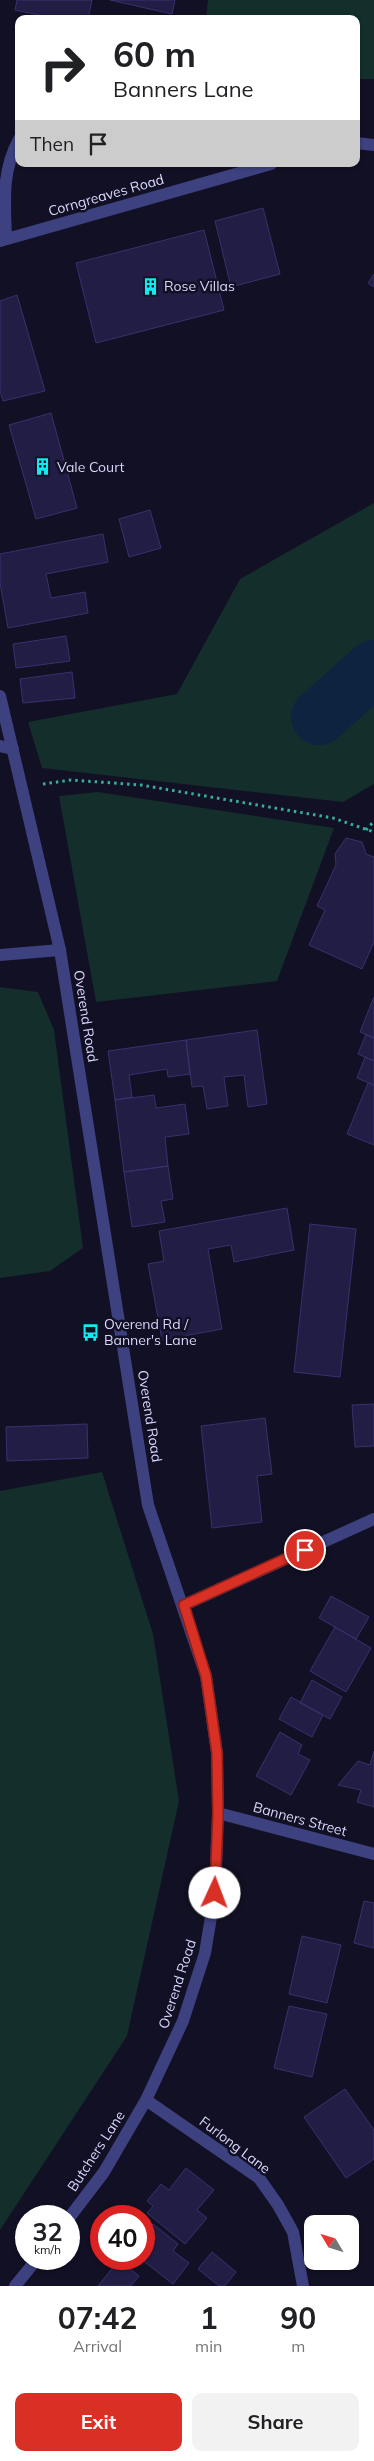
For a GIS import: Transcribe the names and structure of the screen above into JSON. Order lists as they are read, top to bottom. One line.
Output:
{"streets":{"street":["Corngreaves Road","Overend Road","Banners Street","Furlong Lane","Butchers Lane"]},"crossings":[["Overend Road","Banners Street"],["Overend Road","Furlong Lane"],["Overend Road","Butchers Lane"],["Furlong Lane","Butchers Lane"]],"places":{"building":["Rose Villas","Vale Court"],"bus stop":["Overend Rd / Banner's Lane"]},"north":"top left","page":{"turn":["60 m","Banners Lane"],"then":"Then","speed":"32 km/h","limit":"40","eta":["07:42","Arrival","1","min","90","m"],"buttons":["Exit","Share"]}}
